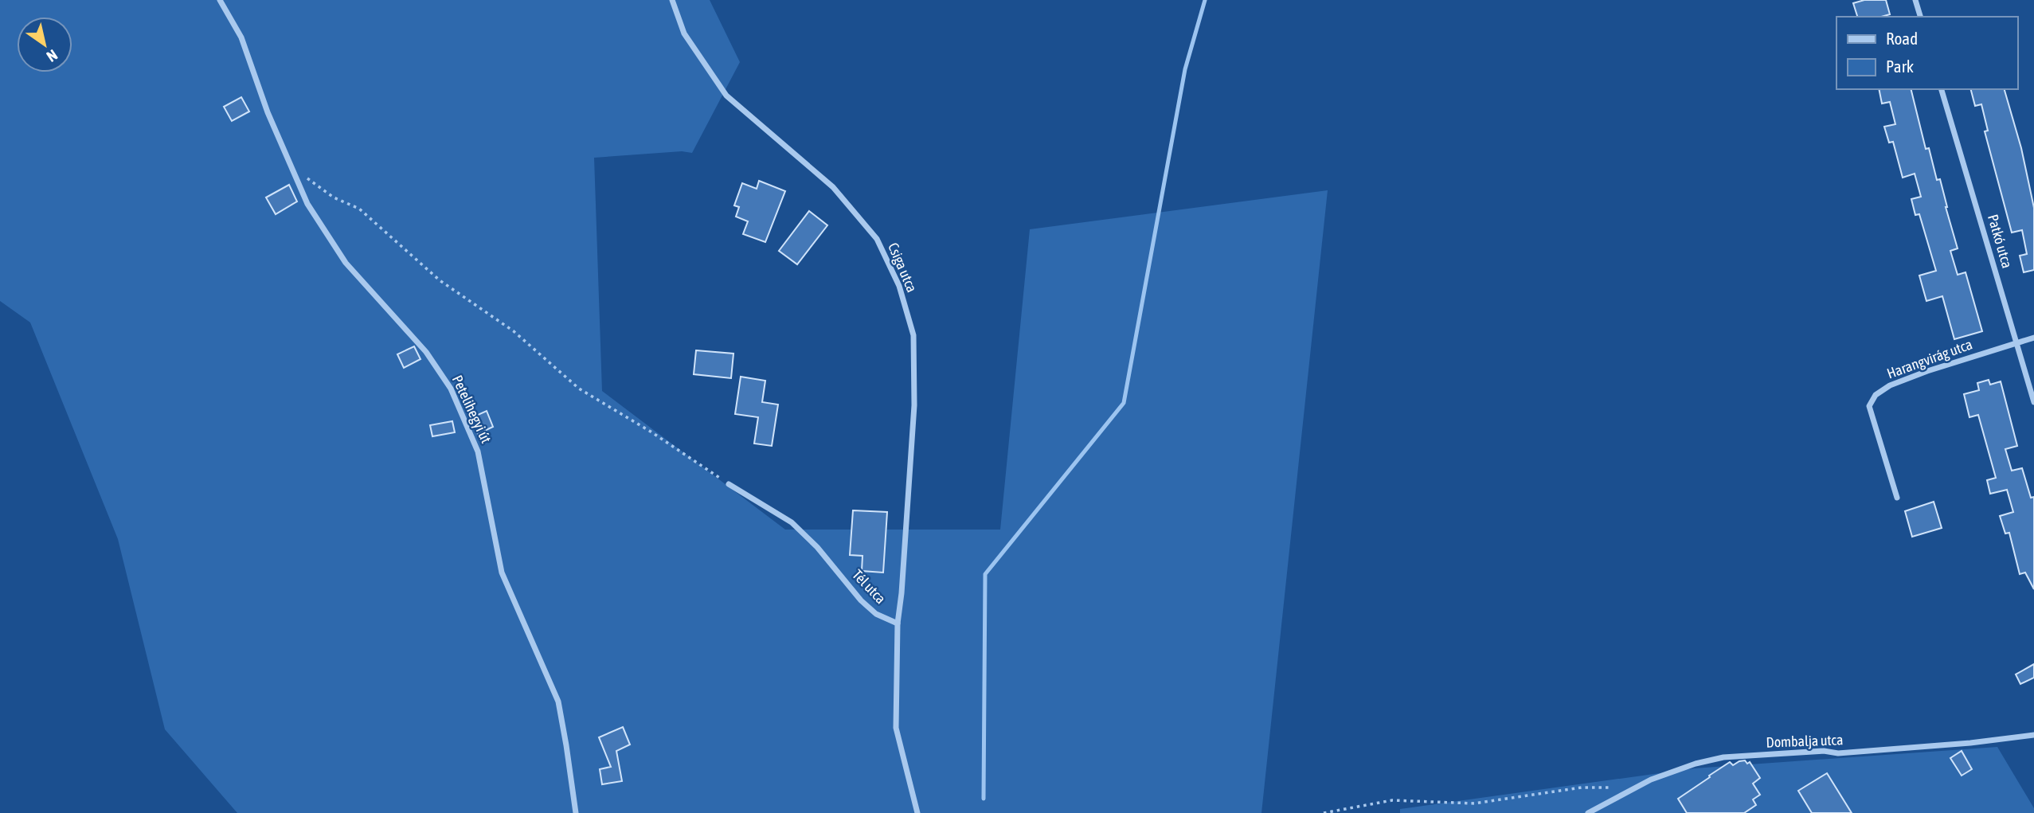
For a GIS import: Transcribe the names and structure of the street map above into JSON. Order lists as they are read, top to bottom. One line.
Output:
{"streets":{"street":["Patkó utca","Csiga utca","Harangvirág utca","Petelihegyi út","Tél utca","Dombalja utca"]},"crossings":[["Patkó utca","Harangvirág utca"],["Csiga utca","Tél utca"]],"legend":["Road","Park"],"north":"bottom right"}
